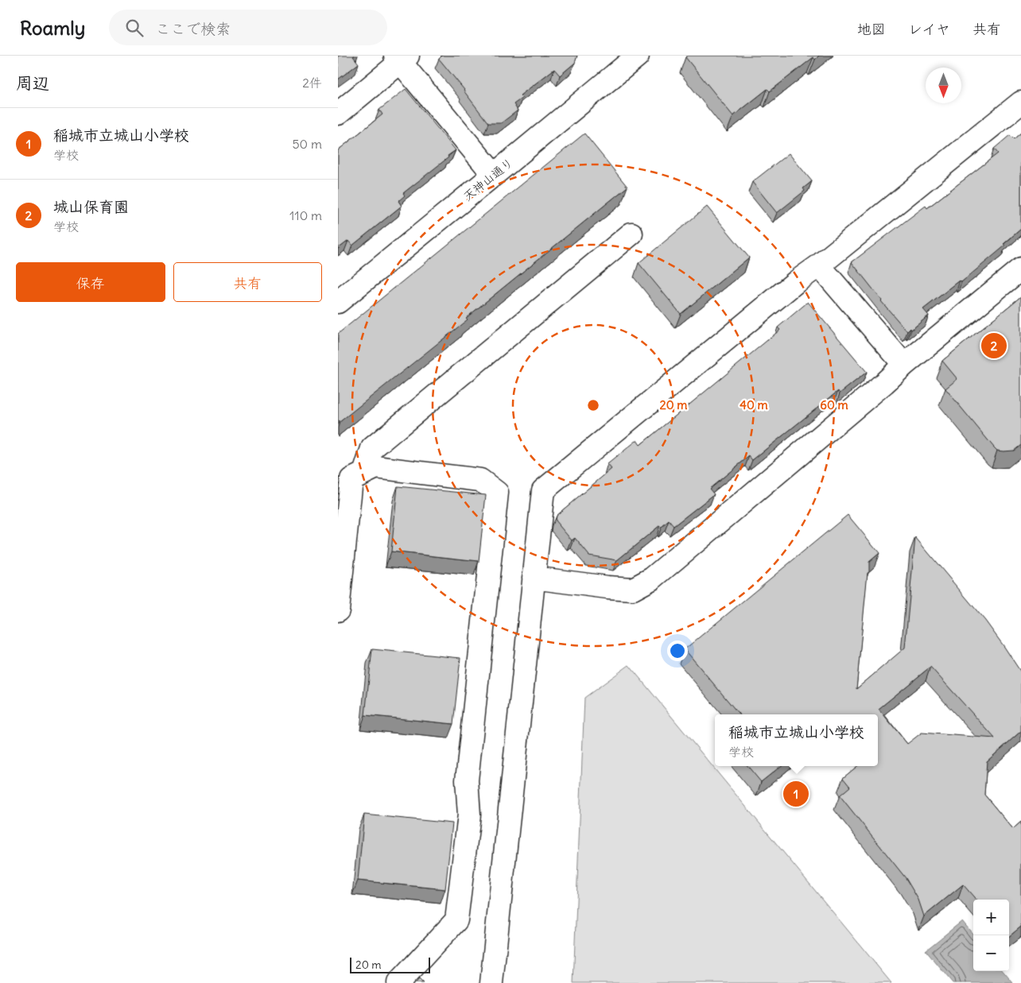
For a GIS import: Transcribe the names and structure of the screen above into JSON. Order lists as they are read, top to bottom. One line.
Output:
{"streets":{"street":["天神山通り"]},"scale_bar":"20 m","north":"bottom","page":{"header":"Roamly","search":"ここで検索","nav":["地図","レイヤ","共有"],"heading":["周辺","2件"],"list":[{"mark":"1","name":"稲城市立城山小学校","note":"学校","value":"50 m"},{"mark":"2","name":"城山保育園","note":"学校","value":"110 m"}],"buttons":["保存","共有"],"pins":["2","1"],"popup":["稲城市立城山小学校","学校"],"map_buttons":["+","−"],"scale":"20 m"},"rings":["20 m","40 m","60 m"]}
